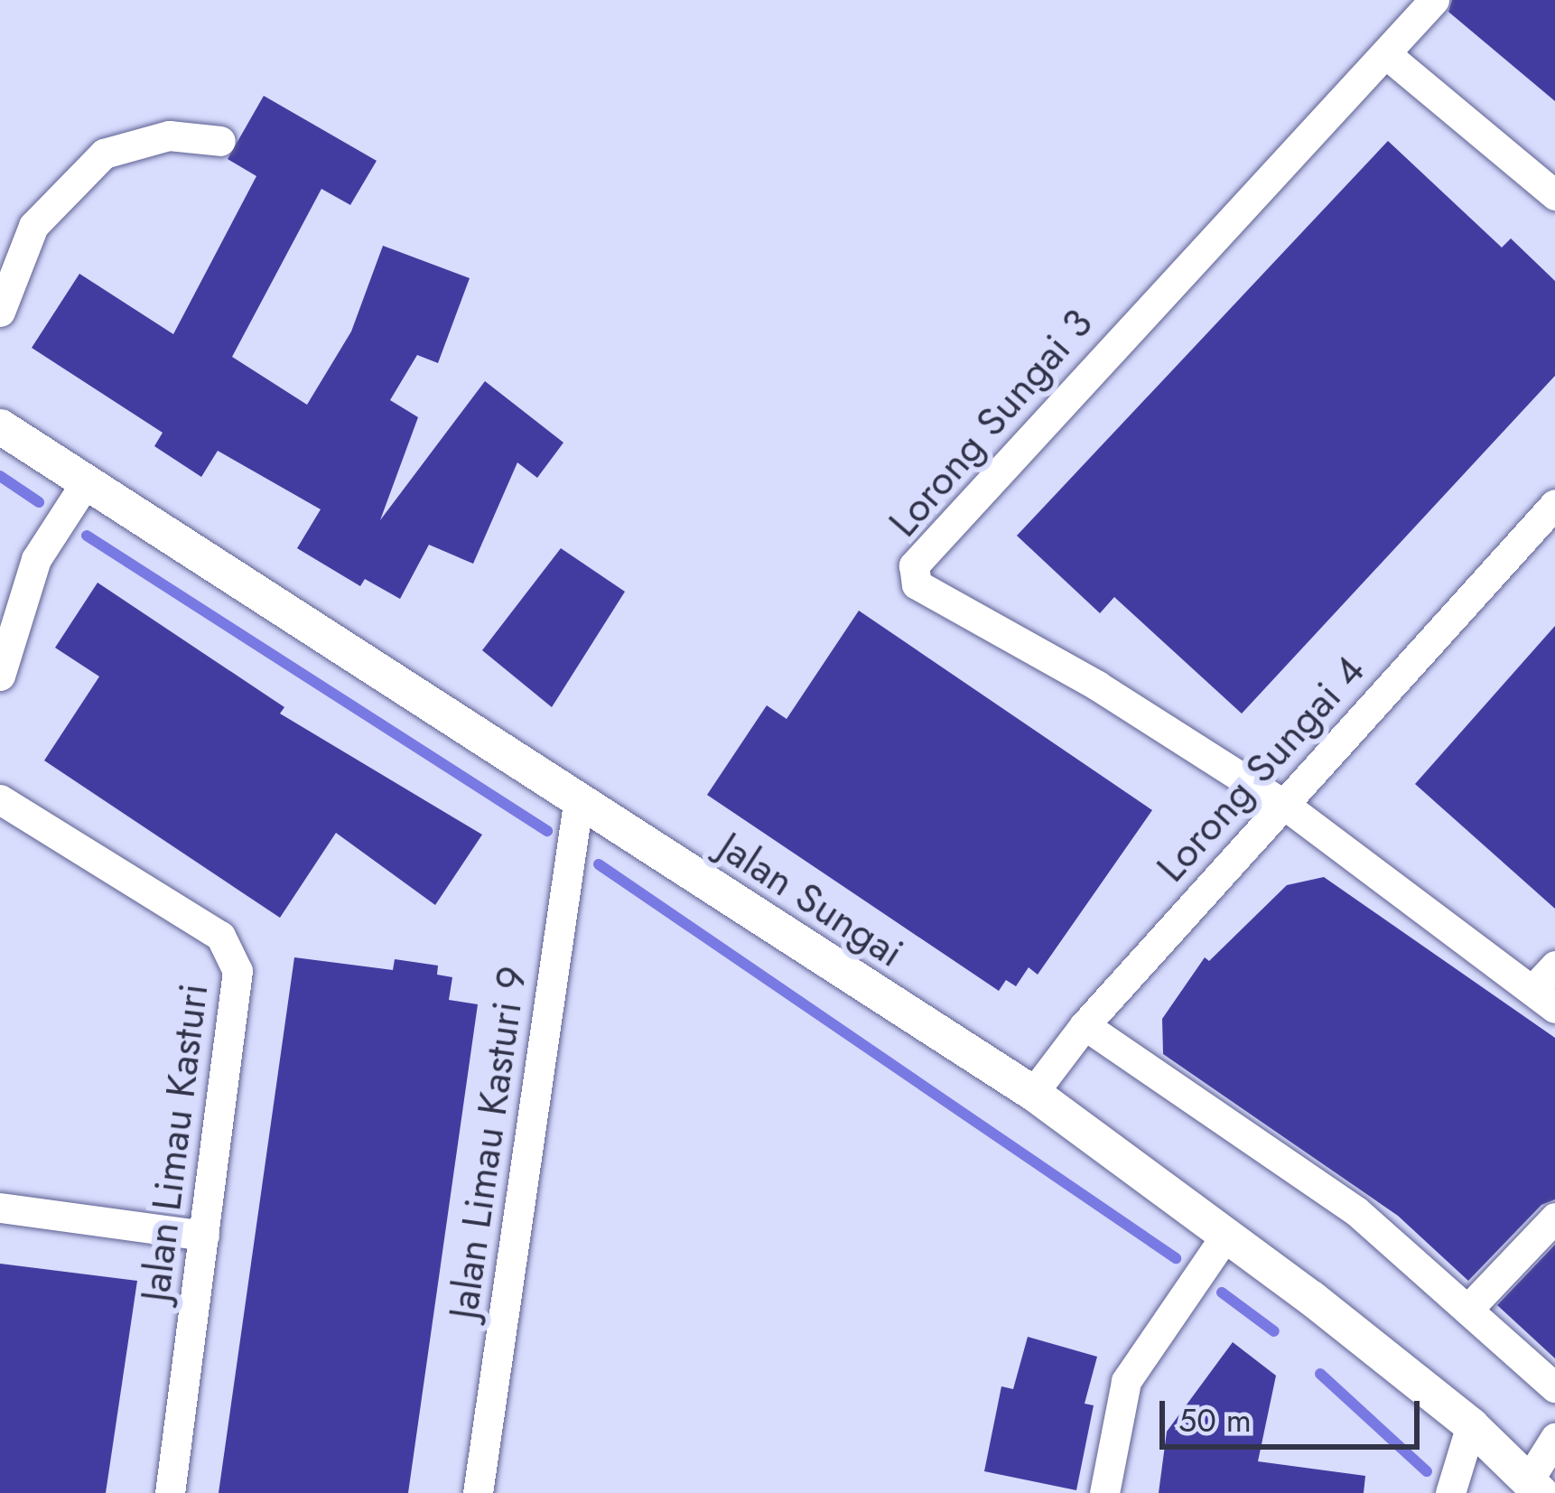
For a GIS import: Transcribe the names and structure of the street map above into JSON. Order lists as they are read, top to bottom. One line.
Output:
{"streets":{"street":["Lorong Sungai 3","Lorong Sungai 4","Jalan Sungai","Jalan Limau Kasturi","Jalan Limau Kasturi 9"]},"crossings":[["Lorong Sungai 3","Lorong Sungai 4"],["Lorong Sungai 4","Jalan Sungai"],["Jalan Sungai","Jalan Limau Kasturi 9"]],"scale_bar":"50 m"}
